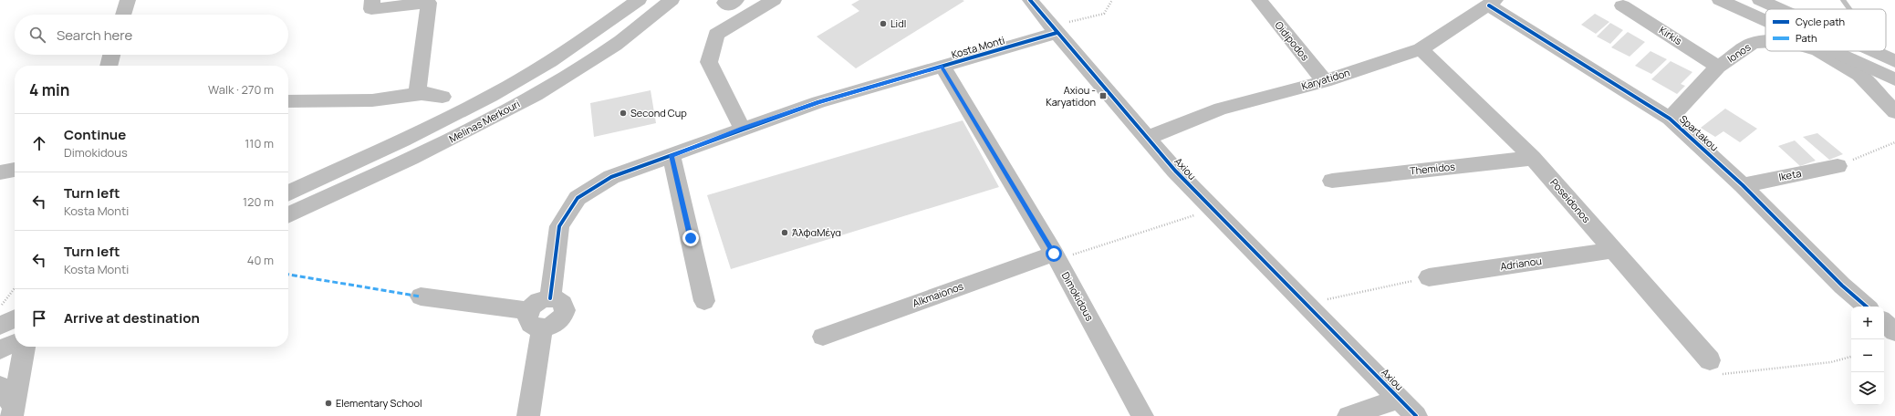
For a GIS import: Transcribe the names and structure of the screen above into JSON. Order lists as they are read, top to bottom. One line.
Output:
{"streets":{"street":["Kirkis","Oidipodos","Kosta Monti","Ionos","Karyatidon","Melinas Merkouri","Spartakou","Axiou","Themidos","Iketa","Poseidonos","Adrianou","Alkmaionos","Dimokidous"]},"crossings":[["Kirkis","Ionos"],["Oidipodos","Karyatidon"],["Kosta Monti","Axiou"],["Kosta Monti","Dimokidous"],["Ionos","Spartakou"],["Karyatidon","Spartakou"],["Karyatidon","Axiou"],["Karyatidon","Poseidonos"],["Spartakou","Iketa"],["Themidos","Poseidonos"],["Poseidonos","Adrianou"],["Alkmaionos","Dimokidous"]],"places":{"other":["Lidl","Second Cup","ΆλφαΜέγα","Elementary School"],"transit":["Axiou - Karyatidon"]},"legend":["Cycle path","Path"],"page":{"search":"Search here","heading":["4 min","Walk · 270 m"],"list":[["Continue","Dimokidous","110 m"],["Turn left","Kosta Monti","120 m"],["Turn left","Kosta Monti","40 m"],"Arrive at destination"],"map_buttons":["+","−"]}}
